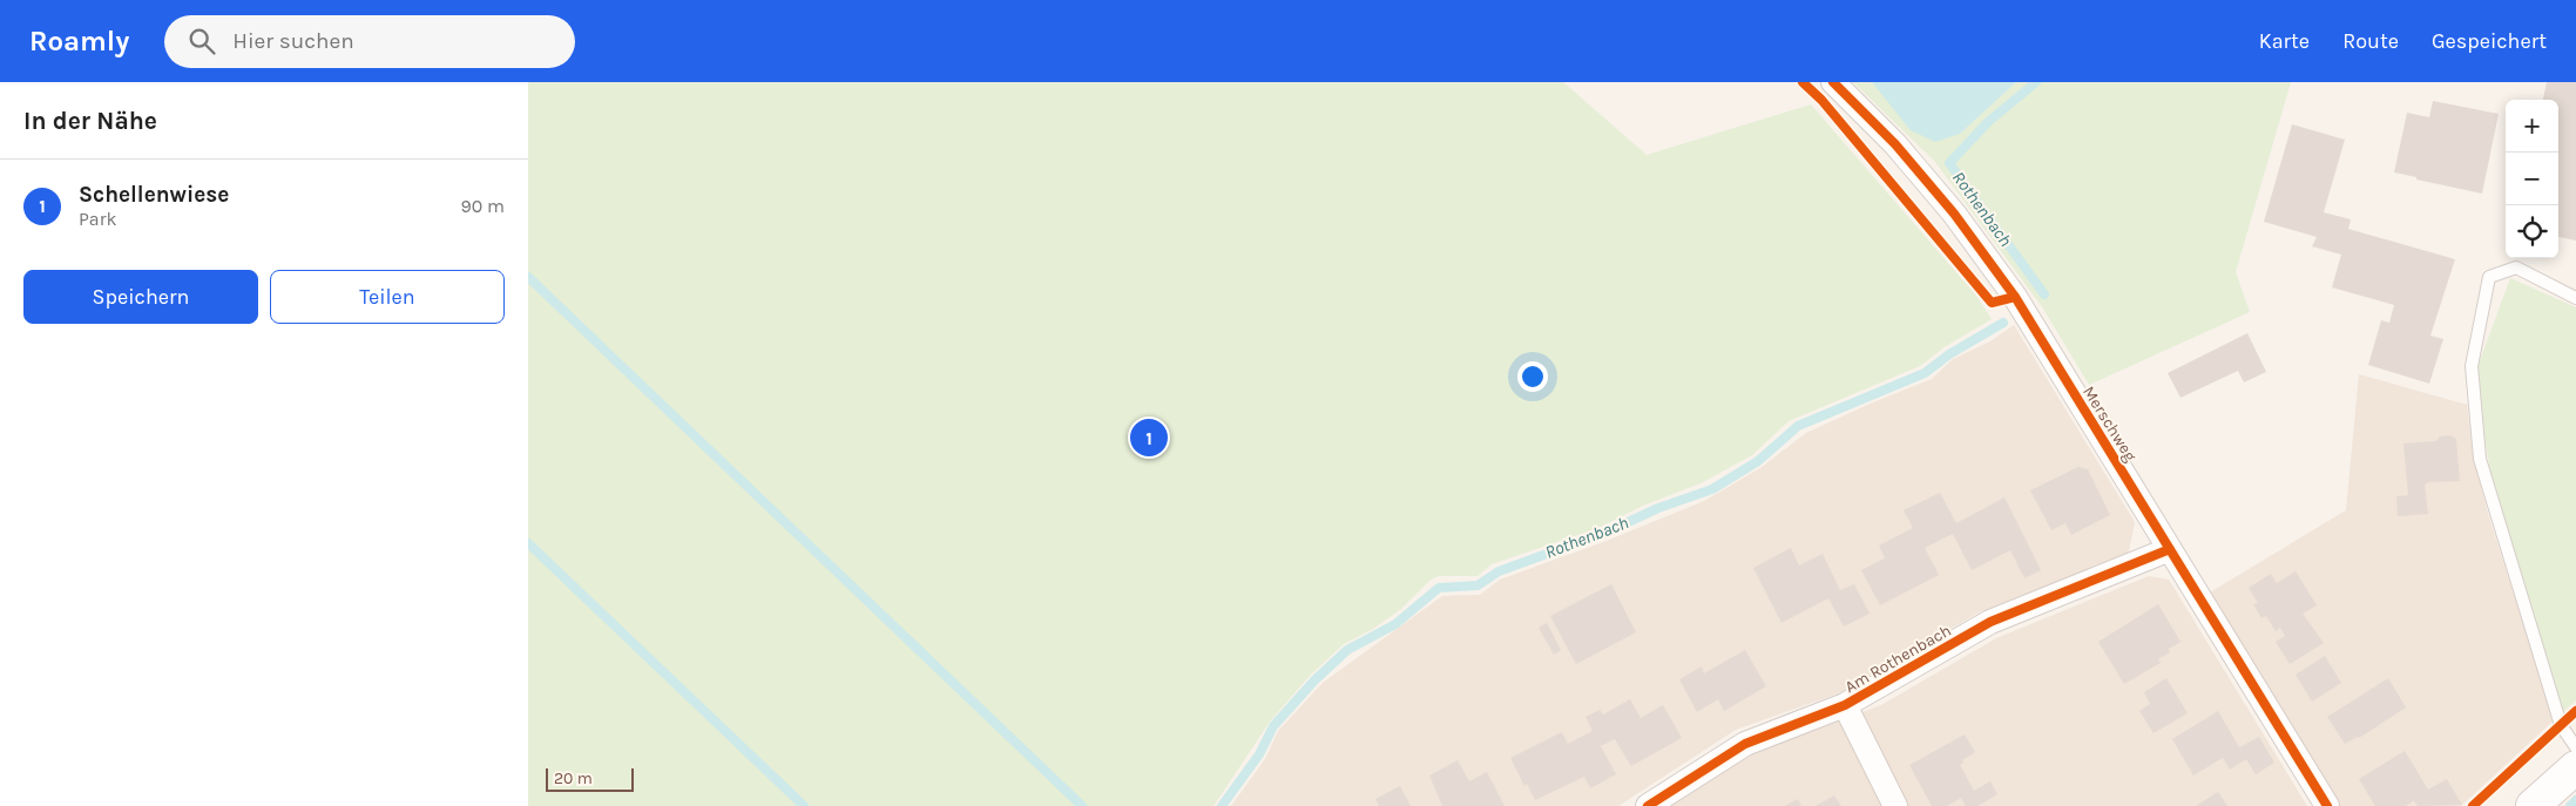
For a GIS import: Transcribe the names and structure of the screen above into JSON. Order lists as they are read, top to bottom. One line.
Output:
{"streets":{"street":["Merschweg","Am Rothenbach"]},"crossings":[["Merschweg","Am Rothenbach"]],"water":["Rothenbach"],"scale_bar":"20 m","page":{"header":"Roamly","search":"Hier suchen","nav":["Karte","Route","Gespeichert"],"heading":"In der Nähe","map_buttons":["+","−"],"list":[{"mark":"1","name":"Schellenwiese","note":"Park","value":"90 m"}],"buttons":["Speichern","Teilen"],"pins":"1","scale":"20 m"}}
